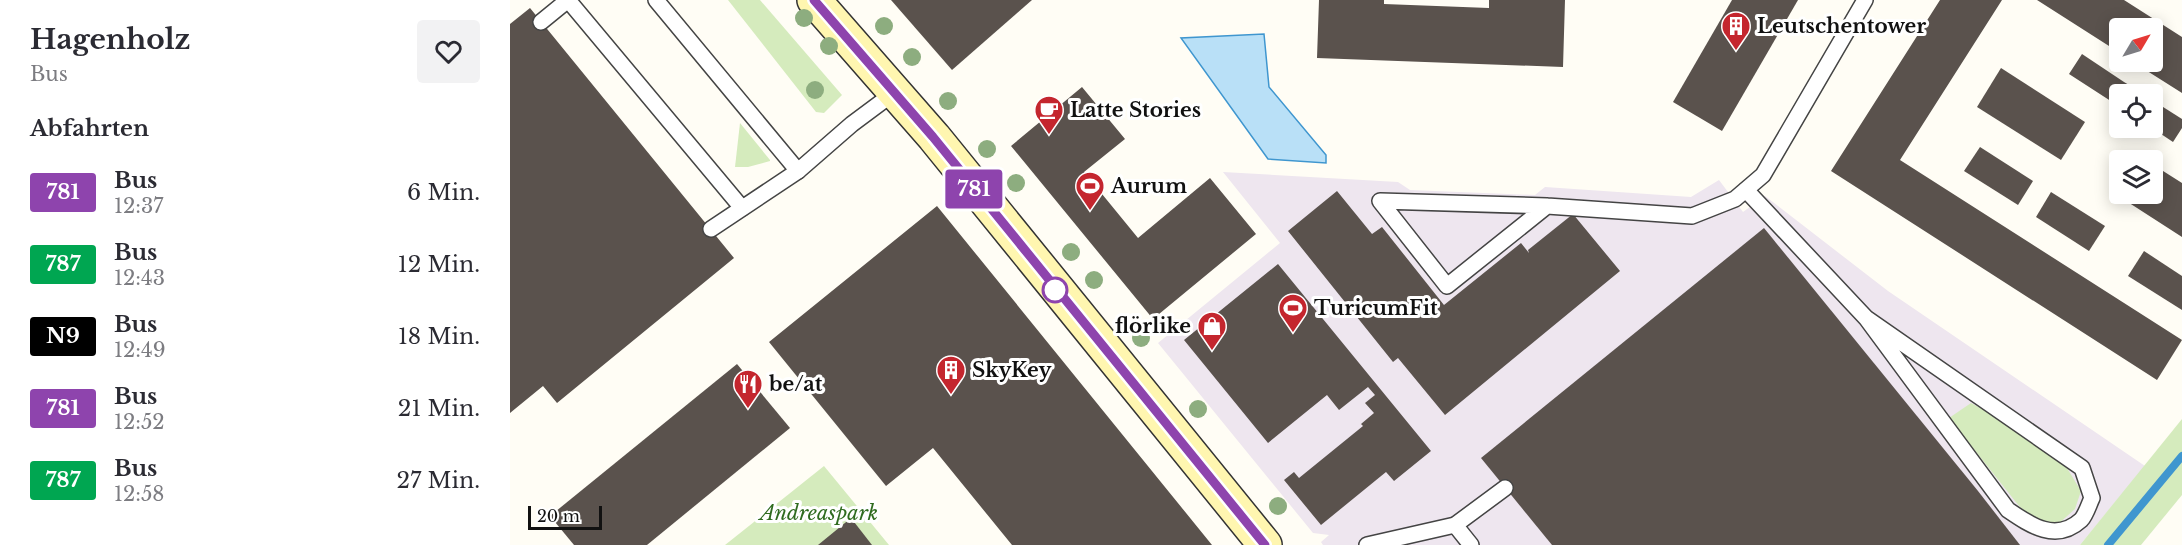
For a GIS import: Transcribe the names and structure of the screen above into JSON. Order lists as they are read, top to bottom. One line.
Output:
{"parks":["Andreaspark"],"places":{"building":["Leutschentower","SkyKey"],"cafe":["Latte Stories"],"sports":["Aurum","TuricumFit"],"shop":["flörlike"],"restaurant":["be/at"]},"lines":["bus line 781"],"scale_bar":"20 m","north":"top right","page":{"heading":[["Hagenholz","Bus"],"Abfahrten"],"on_map":"781","list":[{"mark":"781","name":"Bus","note":"12:37","value":"6 Min."},{"mark":"787","name":"Bus","note":"12:43","value":"12 Min."},{"mark":"N9","name":"Bus","note":"12:49","value":"18 Min."},{"mark":"781","name":"Bus","note":"12:52","value":"21 Min."},{"mark":"787","name":"Bus","note":"12:58","value":"27 Min."}],"scale":"20 m"}}
